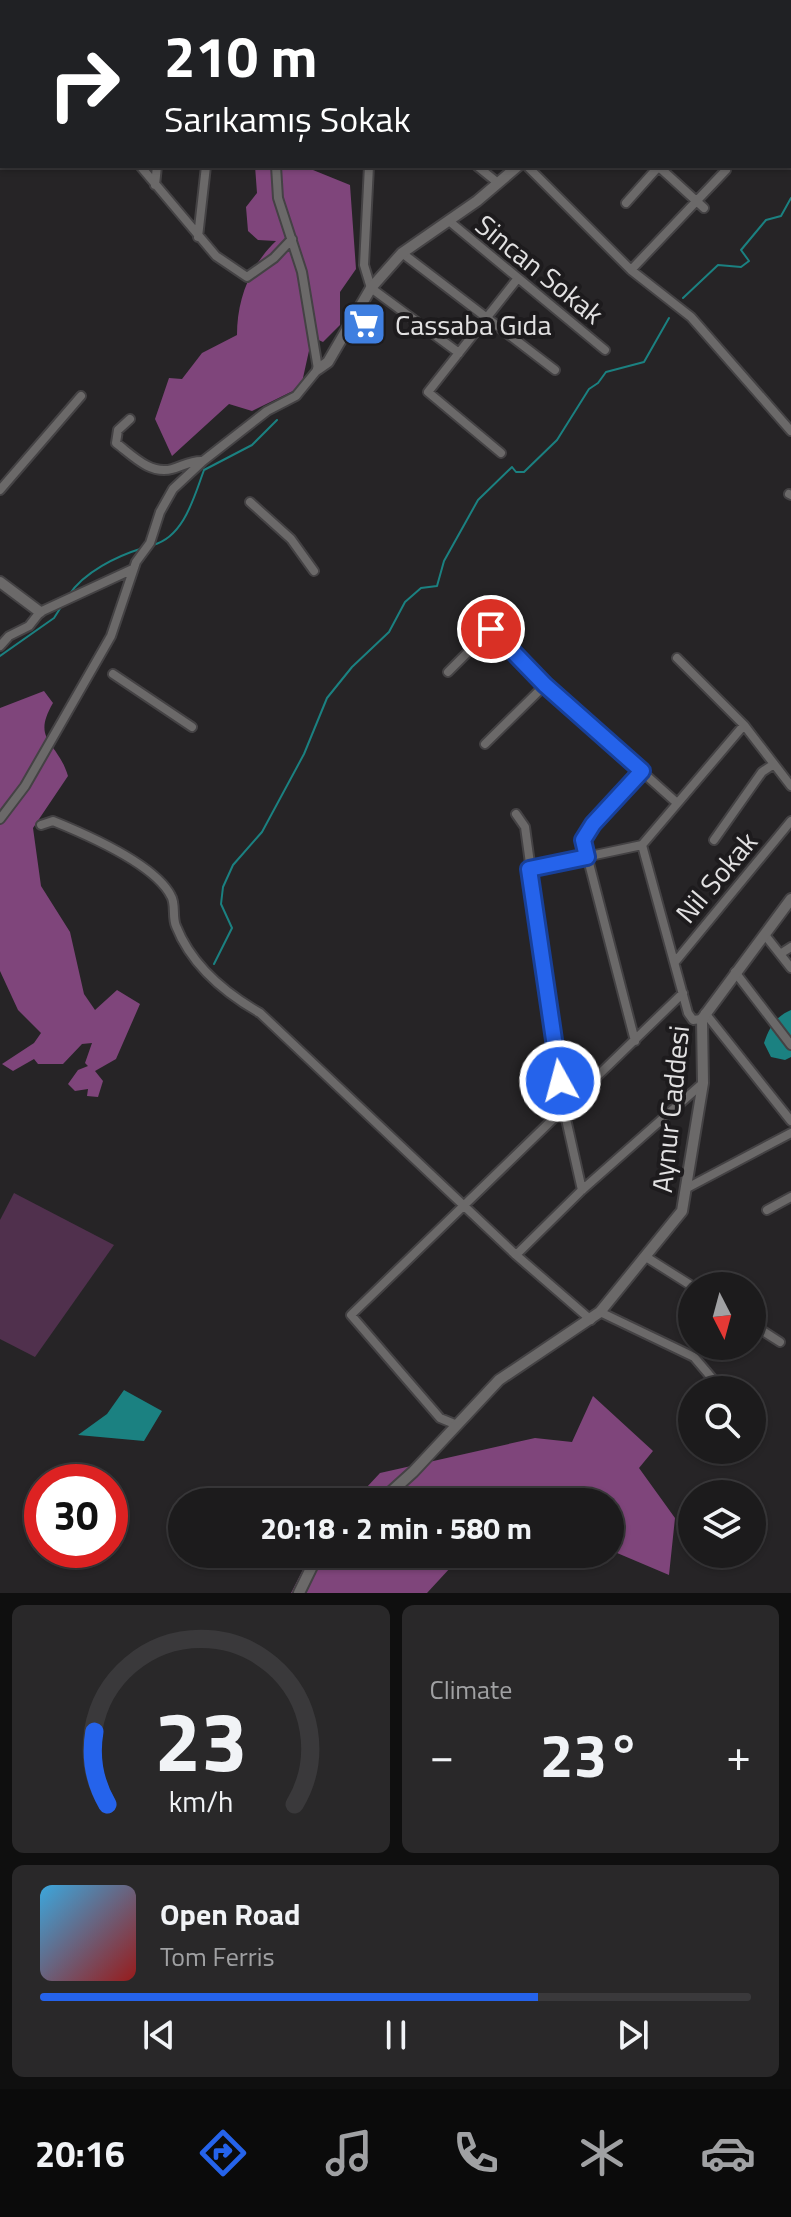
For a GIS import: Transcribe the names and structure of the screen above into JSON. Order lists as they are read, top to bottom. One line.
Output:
{"streets":{"street":["Sincan Sokak","Nil Sokak","Aynur Caddesi"]},"places":{"supermarket":["Cassaba Gıda"]},"north":"bottom","page":{"turn":["210 m","Sarıkamış Sokak"],"limit":"30","trip":"20:18 · 2 min · 580 m","tile":"Climate","heat":["−","23°","+"],"song":["Open Road","Tom Ferris"],"tabs":"20:16","gauge":["23","km/h"]}}
